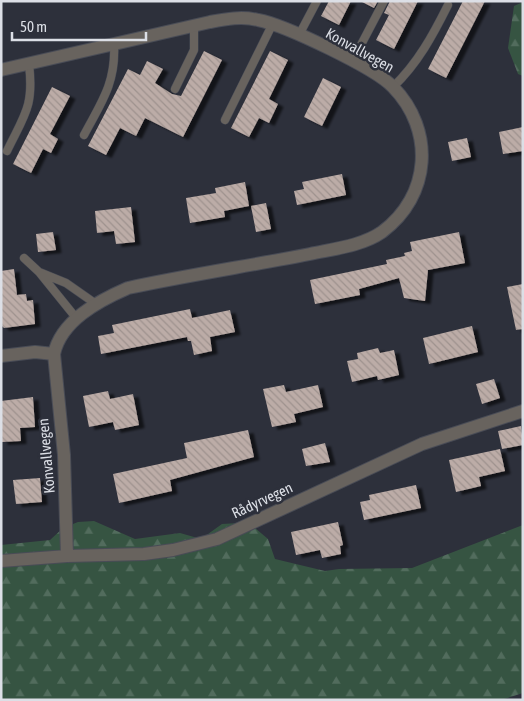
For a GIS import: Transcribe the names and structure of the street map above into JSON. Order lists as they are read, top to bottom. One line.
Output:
{"streets":{"street":["Konvallvegen","Rådyrvegen"]},"crossings":[["Konvallvegen","Rådyrvegen"]],"scale_bar":"50 m"}
